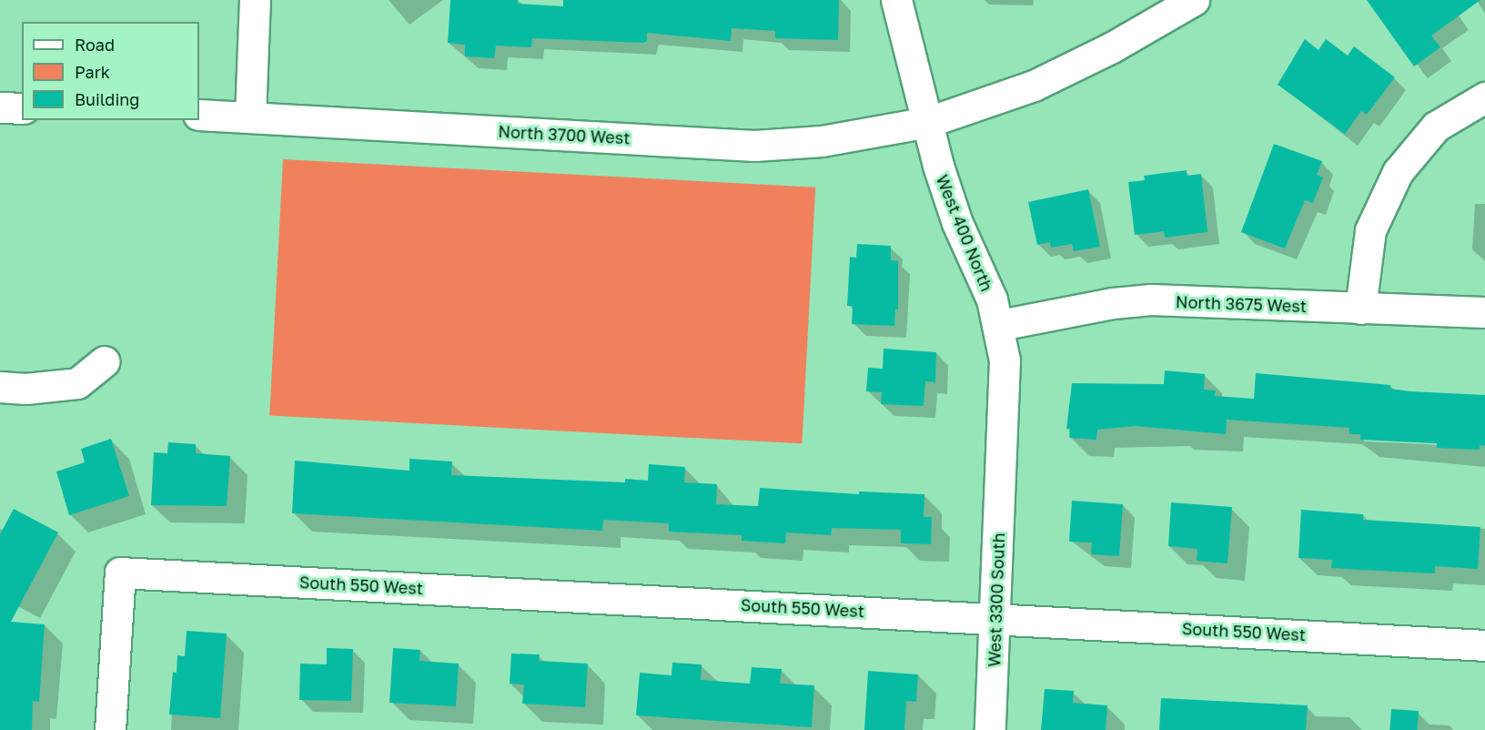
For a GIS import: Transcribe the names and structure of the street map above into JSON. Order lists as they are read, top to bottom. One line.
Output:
{"streets":{"street":["North 3700 West","West 400 North","North 3675 West","South 550 West","West 3300 South"]},"crossings":[["North 3700 West","West 400 North"],["West 400 North","North 3675 West"],["West 400 North","West 3300 South"],["South 550 West","West 3300 South"]],"legend":["Road","Park","Building"]}
